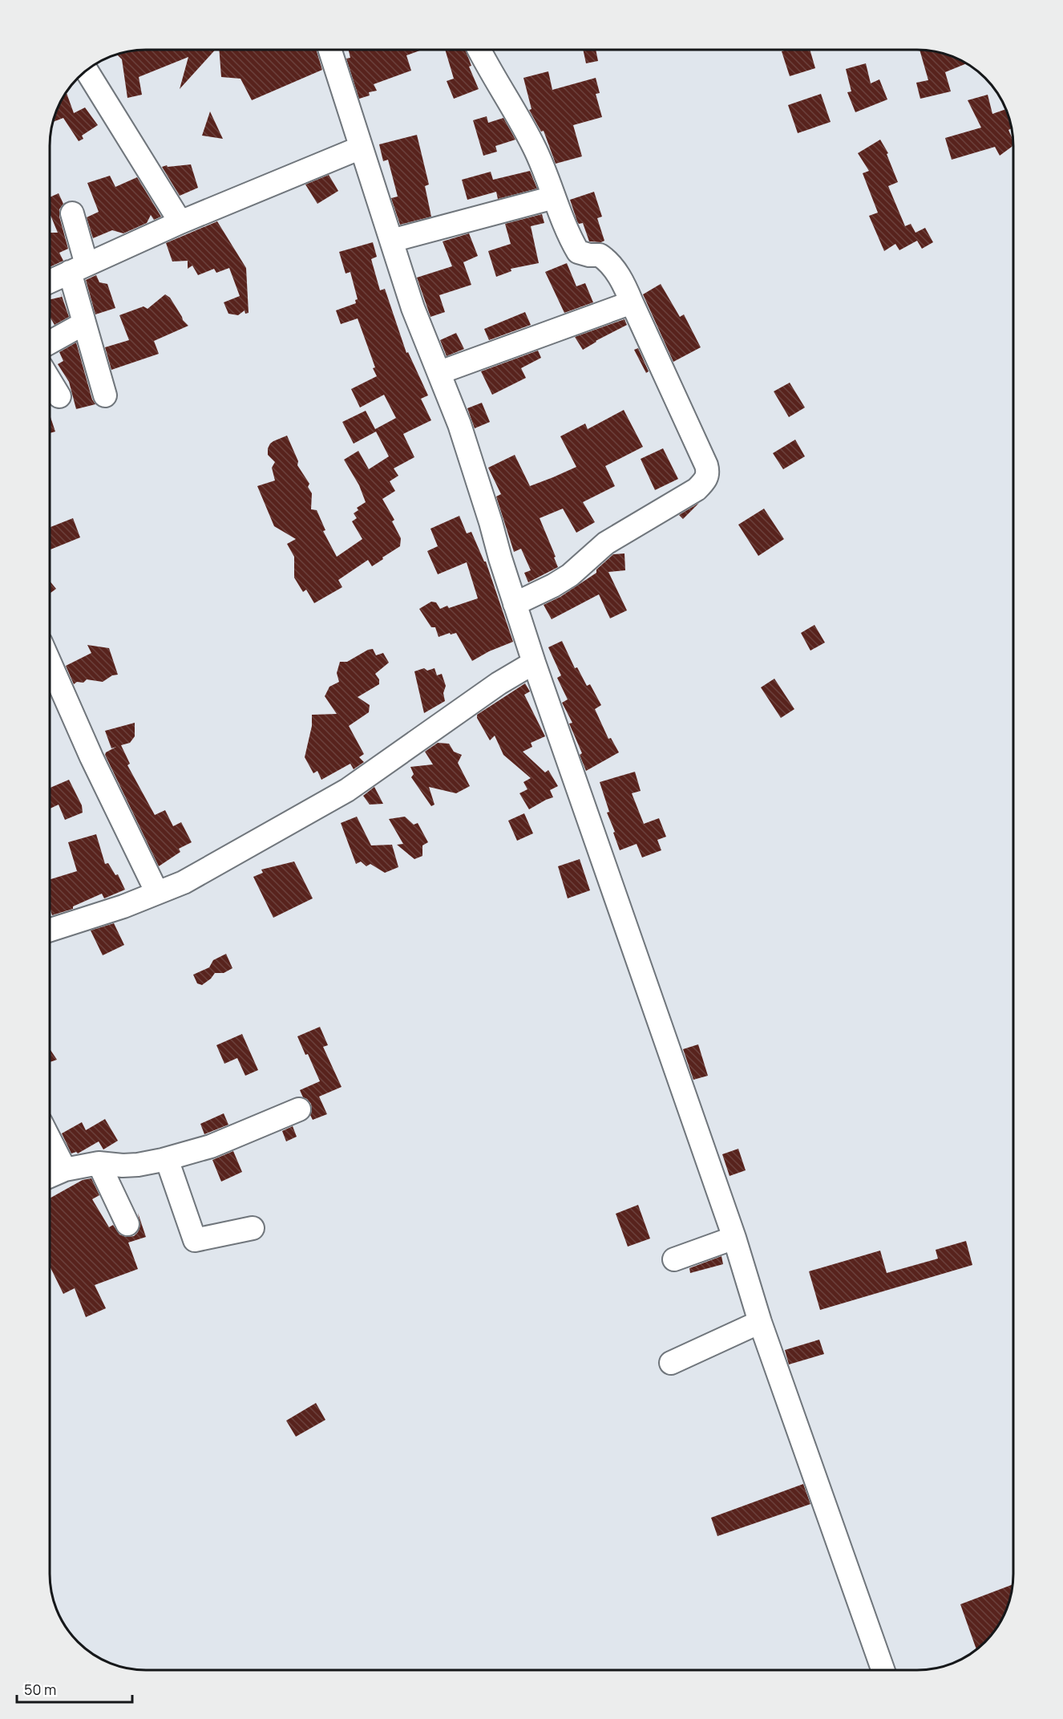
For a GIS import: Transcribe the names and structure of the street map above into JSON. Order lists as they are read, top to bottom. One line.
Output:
{"scale_bar":"50 m"}
